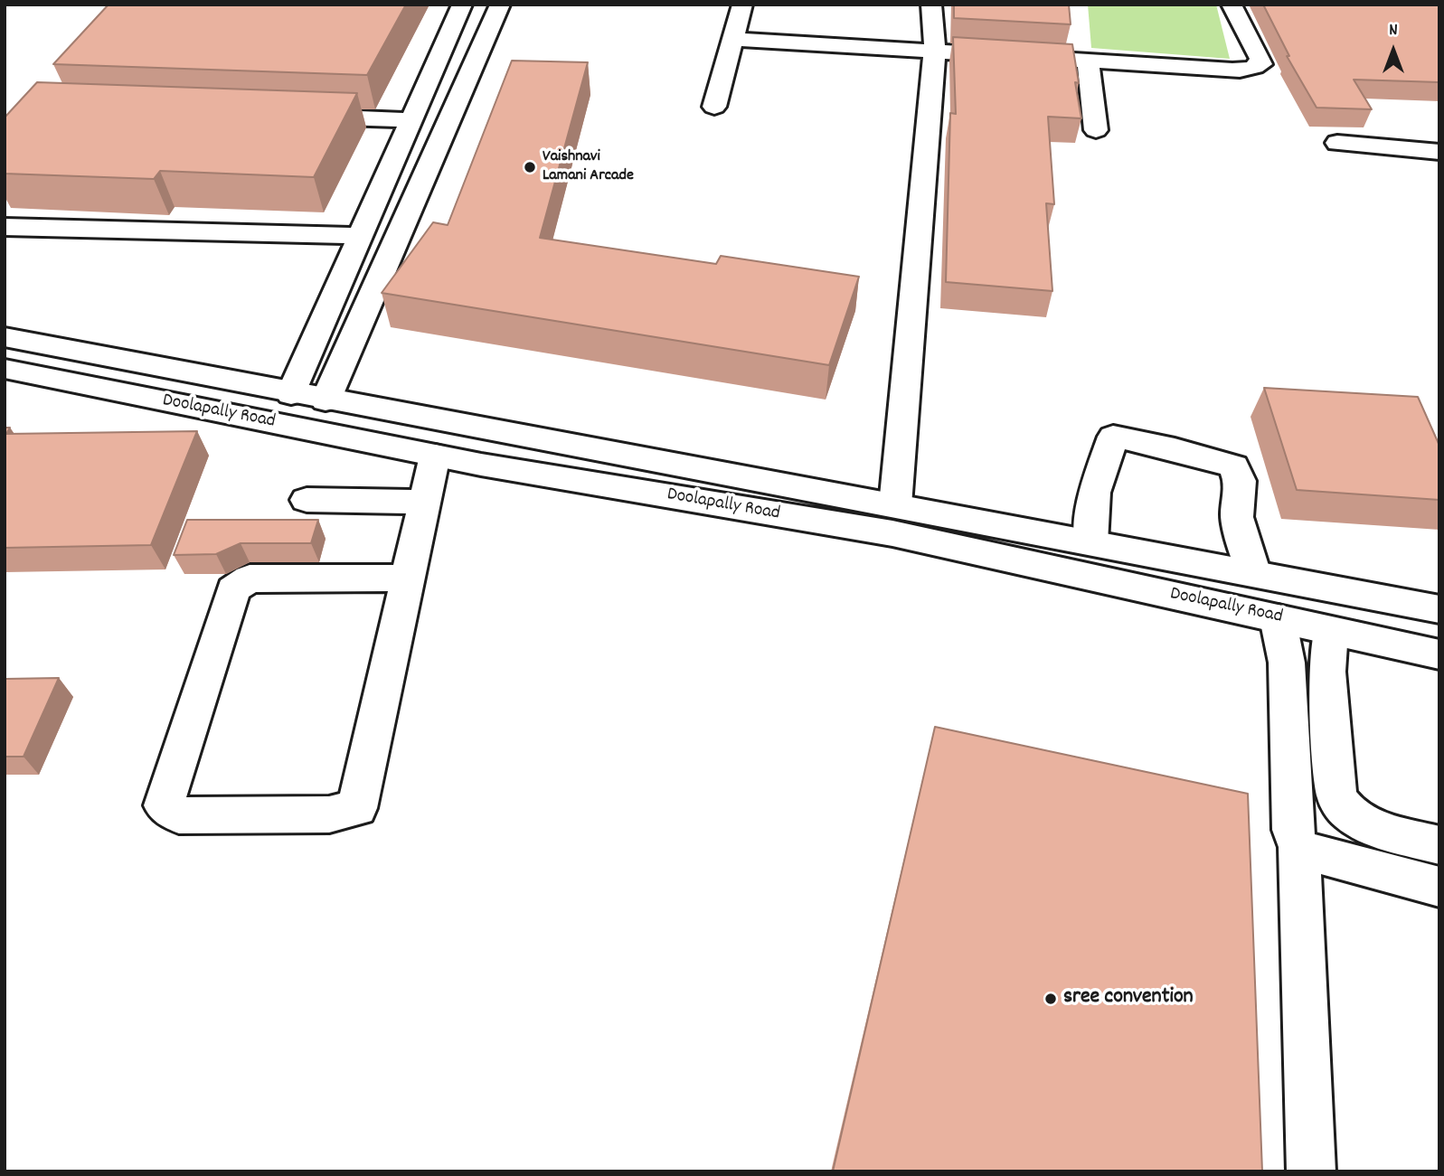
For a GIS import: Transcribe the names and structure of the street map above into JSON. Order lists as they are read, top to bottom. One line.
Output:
{"streets":{"street":["Doolapally Road"]},"places":["Vaishnavi Lamani Arcade","sree convention"],"north":"top"}
